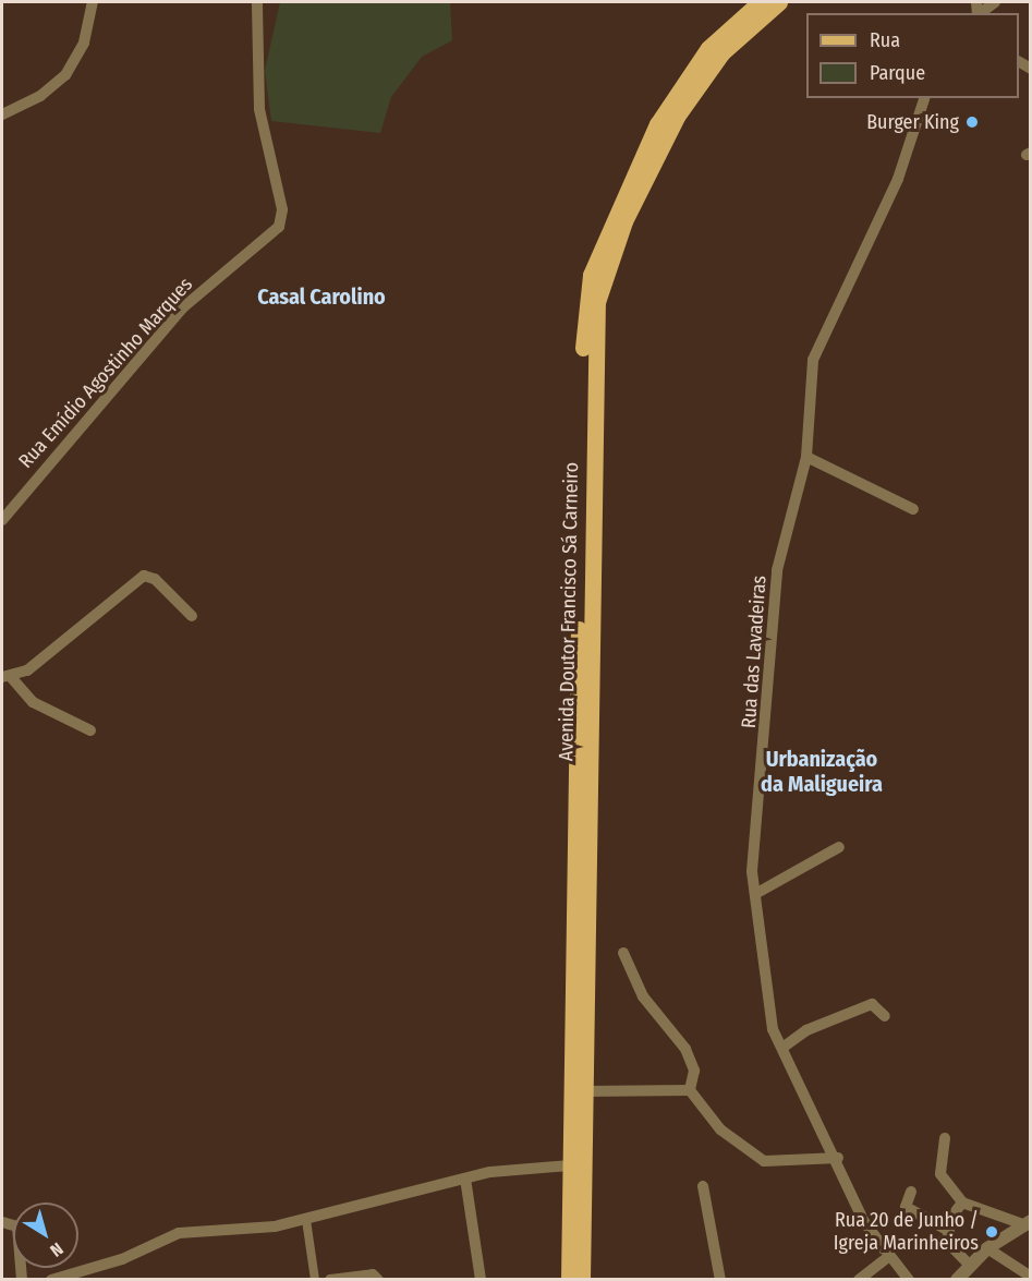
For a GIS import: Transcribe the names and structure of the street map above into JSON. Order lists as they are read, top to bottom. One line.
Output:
{"streets":{"main road":["Avenida Doutor Francisco Sá Carneiro"],"street":["Rua Emídio Agostinho Marques","Rua das Lavadeiras"]},"districts":["Casal Carolino","Urbanização da Maligueira"],"places":["Burger King","Rua 20 de Junho / Igreja Marinheiros"],"legend":["Rua","Parque"],"north":"bottom right"}
